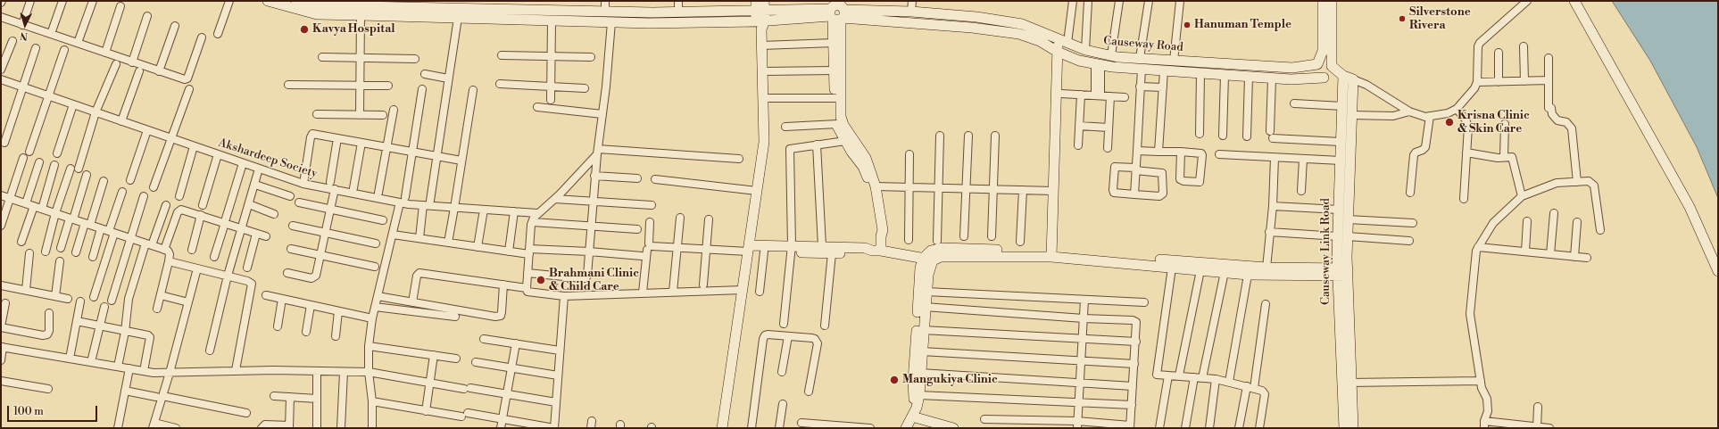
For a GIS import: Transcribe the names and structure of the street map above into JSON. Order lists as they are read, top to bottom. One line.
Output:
{"streets":{"main road":["Causeway Road","Causeway Link Road"],"street":["Akshardeep Society"]},"crossings":[["Causeway Road","Causeway Link Road"]],"places":["Silverstone Rivera","Hanuman Temple","Kavya Hospital","Krisna Clinic & Skin Care","Brahmani Clinic & Child Care","Mangukiya Clinic"],"scale_bar":"100 m","north":"bottom"}
